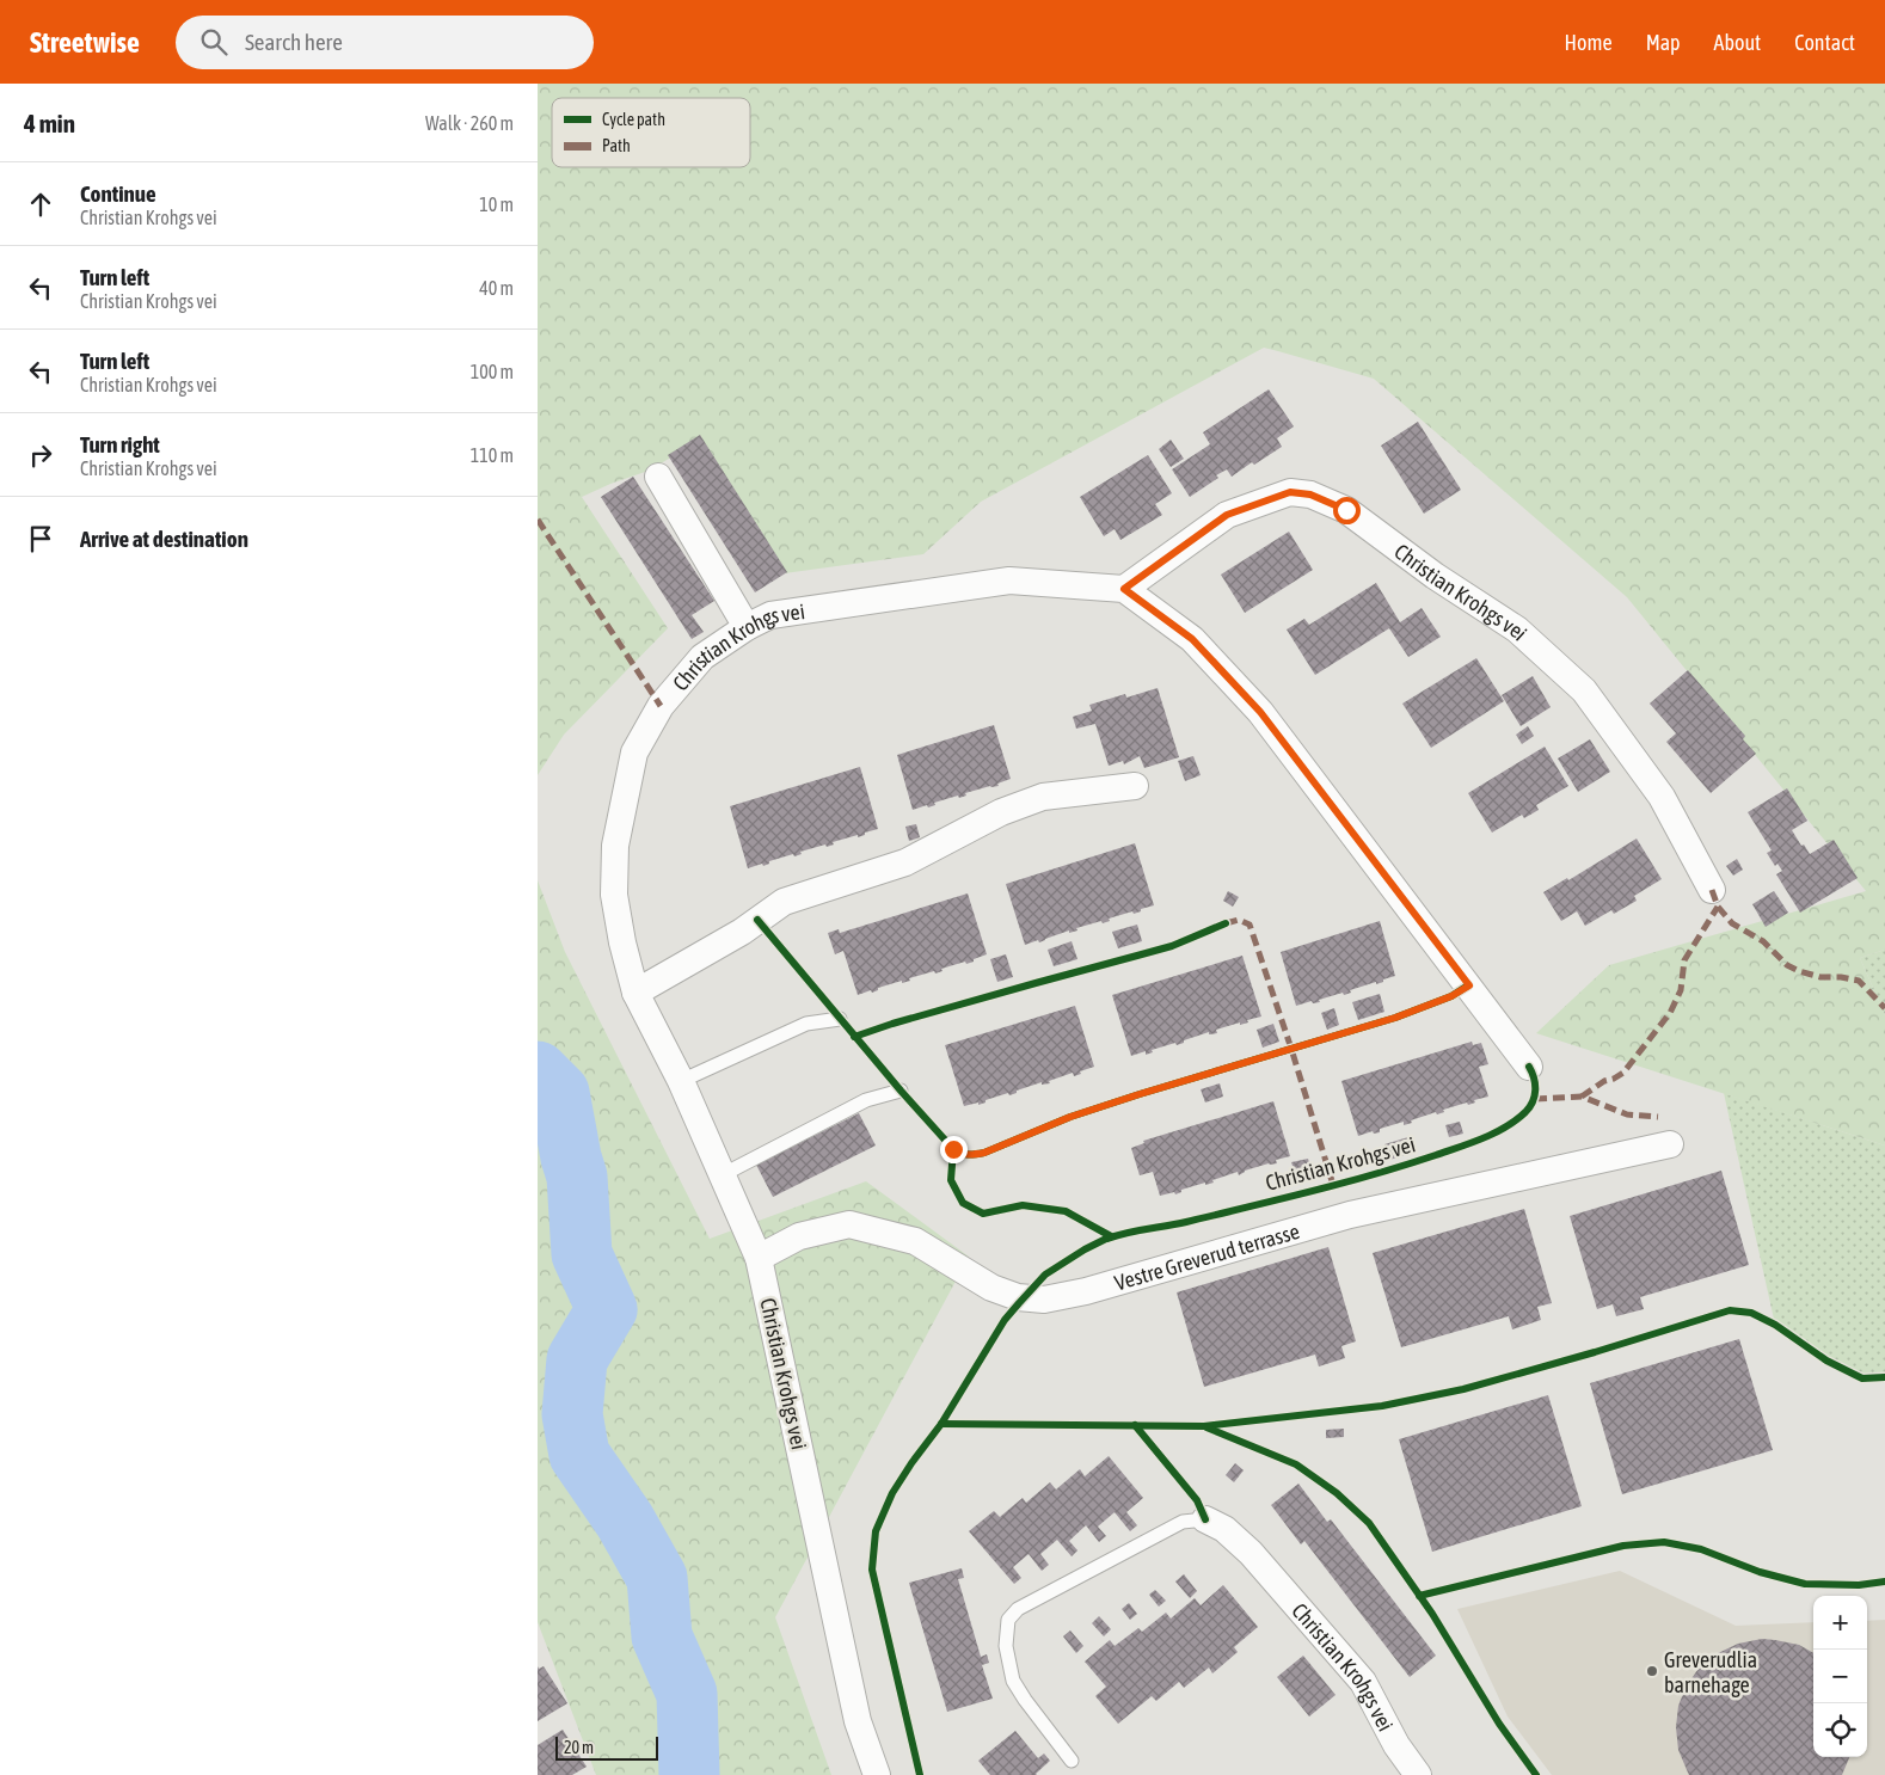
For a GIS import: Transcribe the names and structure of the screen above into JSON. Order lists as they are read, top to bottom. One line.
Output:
{"streets":{"street":["Christian Krohgs vei","Vestre Greverud terrasse"]},"crossings":[["Christian Krohgs vei","Vestre Greverud terrasse"]],"places":["Greverudlia barnehage"],"legend":["Cycle path","Path"],"scale_bar":"20 m","page":{"header":"Streetwise","search":"Search here","nav":["Home","Map","About","Contact"],"heading":["4 min","Walk · 260 m"],"list":[["Continue","Christian Krohgs vei","10 m"],["Turn left","Christian Krohgs vei","40 m"],["Turn left","Christian Krohgs vei","100 m"],["Turn right","Christian Krohgs vei","110 m"],"Arrive at destination"],"map_buttons":["+","−"],"scale":"20 m"}}
